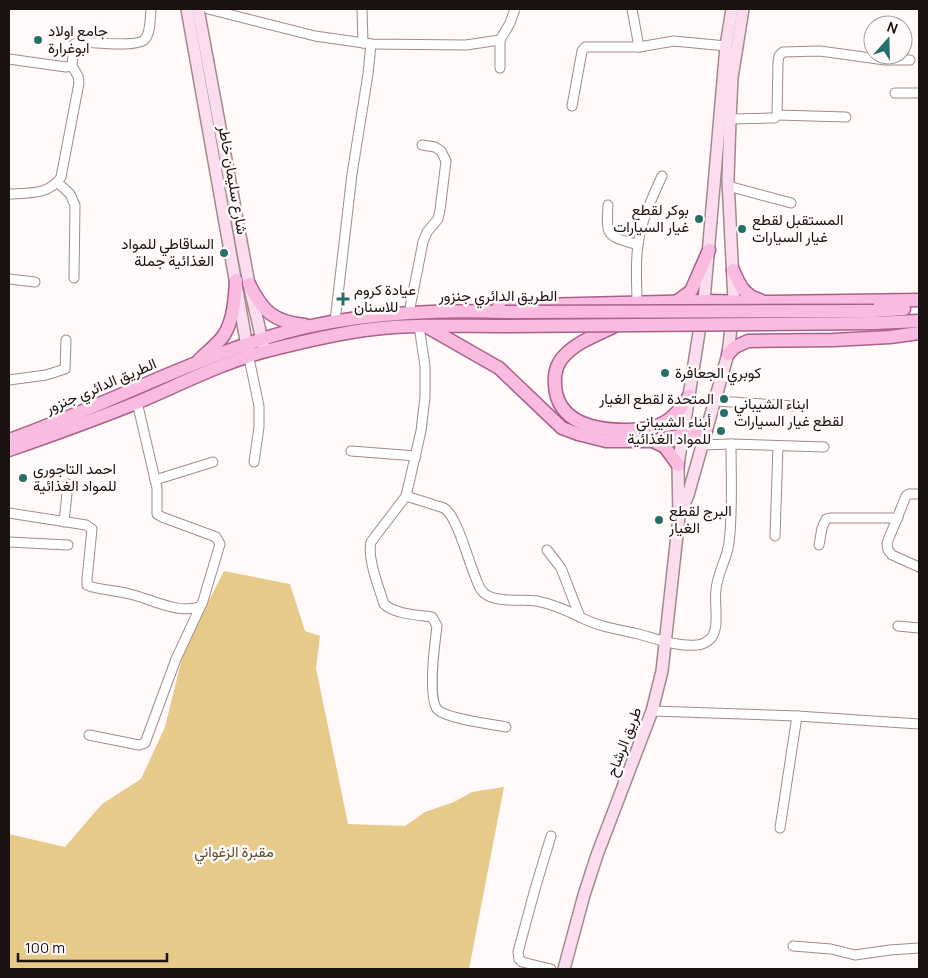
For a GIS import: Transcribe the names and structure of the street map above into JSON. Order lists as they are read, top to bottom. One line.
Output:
{"streets":{"main road":["شارع سليمان خاطر","الطريق الدائري جنزور","طريق الرشاح"]},"crossings":[["شارع سليمان خاطر","الطريق الدائري جنزور"]],"parks":["مقبرة الزغواني"],"places":{"other":["جامع اولاد ابوغرارة","بوكر لقطع غيار السيارات","المستقبل لقطع غيار السيارات","الساقاطي للمواد الغذائية جملة","كوبري الجعافرة","المتحدة لقطع الغيار","ابناء الشيباني لقطع غيار السيارات","أبناء الشيباني للمواد الغذائية","احمد التاجوري للمواد الغذائية","البرج لقطع الغيار"],"health":["عيادة كروم للاسنان"]},"scale_bar":"100 m","north":"top"}
